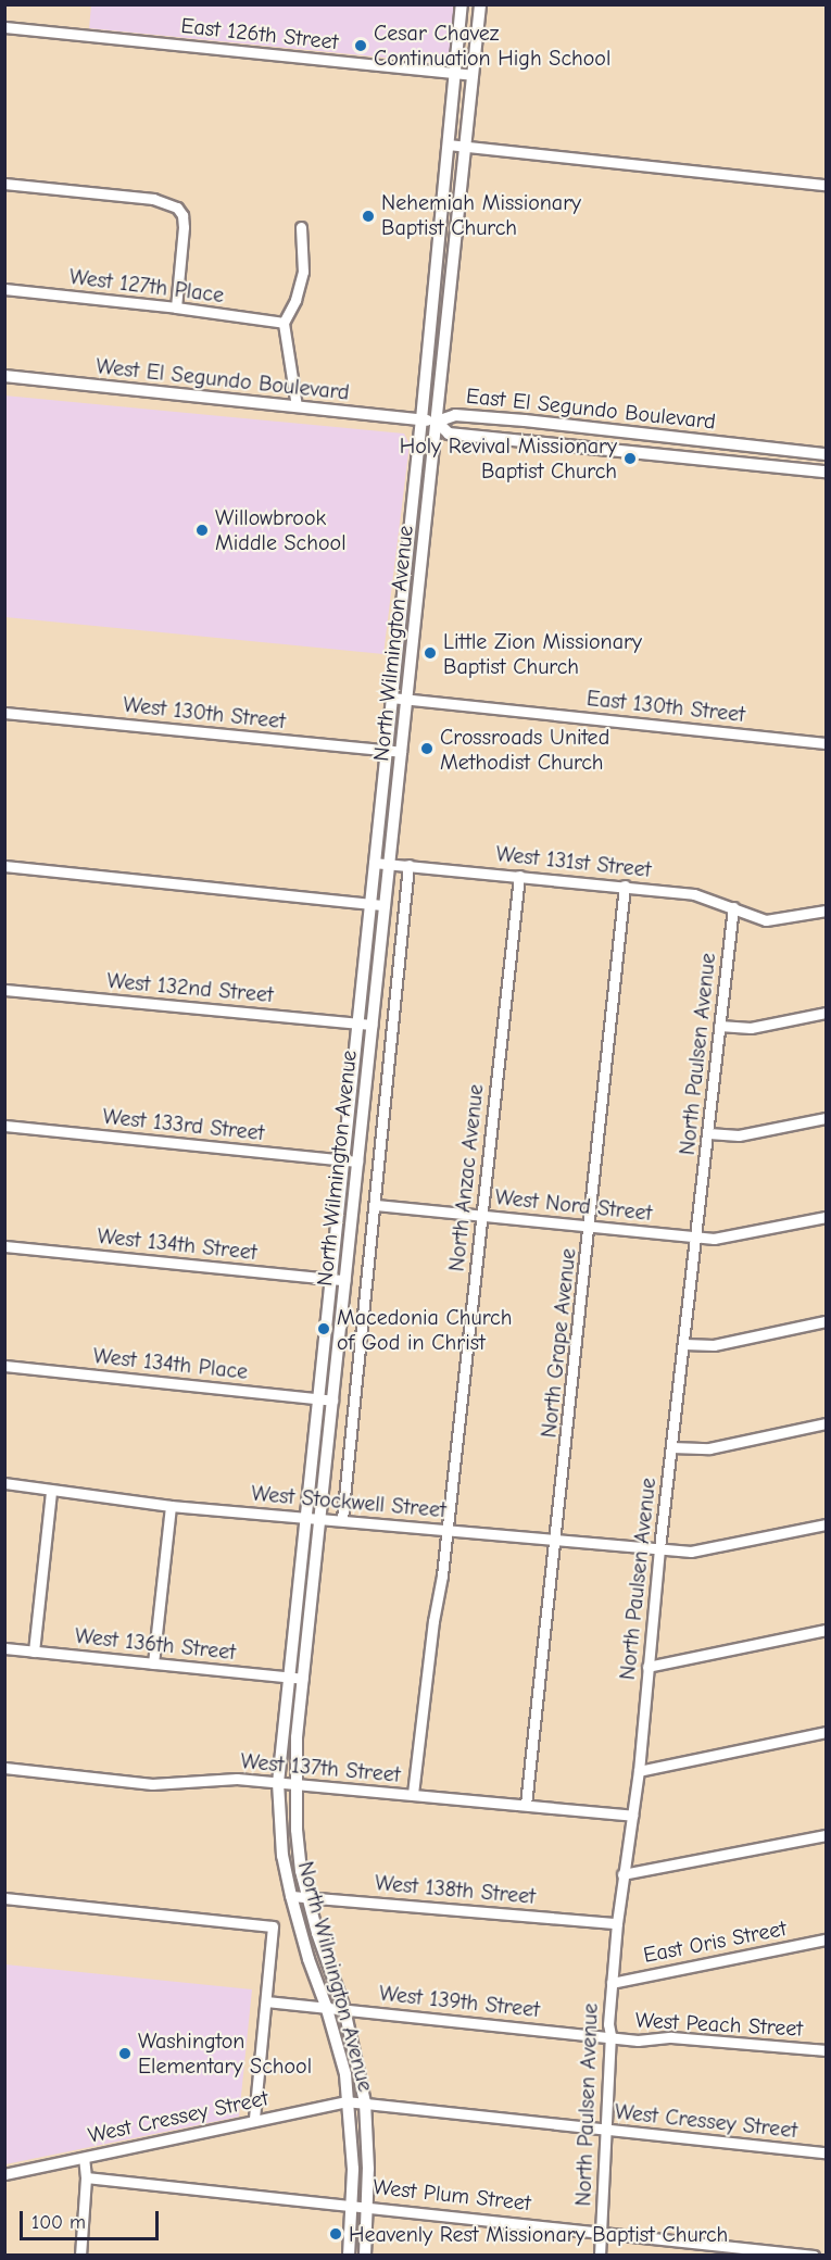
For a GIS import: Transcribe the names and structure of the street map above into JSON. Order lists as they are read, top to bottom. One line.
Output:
{"streets":{"main road":["West El Segundo Boulevard","East El Segundo Boulevard","North Wilmington Avenue"],"street":["East 126th Street","West 127th Place","East 130th Street","West 130th Street","West 131st Street","West 132nd Street","North Paulsen Avenue","West 133rd Street","North Anzac Avenue","West Nord Street","West 134th Street","North Grape Avenue","West 134th Place","West Stockwell Street","West 136th Street","West 137th Street","West 138th Street","East Oris Street","West 139th Street","West Peach Street","West Cressey Street","West Plum Street"]},"crossings":[["East 126th Street","North Wilmington Avenue"],["West El Segundo Boulevard","East El Segundo Boulevard"],["West El Segundo Boulevard","North Wilmington Avenue"],["East El Segundo Boulevard","North Wilmington Avenue"],["North Wilmington Avenue","East 130th Street"],["North Wilmington Avenue","West 130th Street"],["North Wilmington Avenue","West 131st Street"],["North Wilmington Avenue","West 132nd Street"],["North Wilmington Avenue","West 133rd Street"],["North Wilmington Avenue","West 134th Street"],["North Wilmington Avenue","West 134th Place"],["North Wilmington Avenue","West Stockwell Street"],["North Wilmington Avenue","West 136th Street"],["North Wilmington Avenue","West 137th Street"],["North Wilmington Avenue","West 138th Street"],["North Wilmington Avenue","West 139th Street"],["North Wilmington Avenue","West Cressey Street"],["North Wilmington Avenue","West Plum Street"],["West 131st Street","North Paulsen Avenue"],["West 131st Street","North Anzac Avenue"],["West 131st Street","North Grape Avenue"],["North Paulsen Avenue","West Nord Street"],["North Paulsen Avenue","West Stockwell Street"],["North Paulsen Avenue","West 137th Street"],["North Paulsen Avenue","West 138th Street"],["North Paulsen Avenue","East Oris Street"],["North Paulsen Avenue","West 139th Street"],["North Paulsen Avenue","West Peach Street"],["North Paulsen Avenue","West Cressey Street"],["North Paulsen Avenue","West Plum Street"],["North Anzac Avenue","West Nord Street"],["North Anzac Avenue","West Stockwell Street"],["North Anzac Avenue","West 137th Street"],["West Nord Street","North Grape Avenue"],["North Grape Avenue","West Stockwell Street"],["North Grape Avenue","West 137th Street"],["West 139th Street","West Peach Street"]],"places":["Cesar Chavez Continuation High School","Nehemiah Missionary Baptist Church","Holy Revival Missionary Baptist Church","Willowbrook Middle School","Little Zion Missionary Baptist Church","Crossroads United Methodist Church","Macedonia Church of God in Christ","Washington Elementary School","Heavenly Rest Missionary Baptist Church"],"scale_bar":"100 m"}
